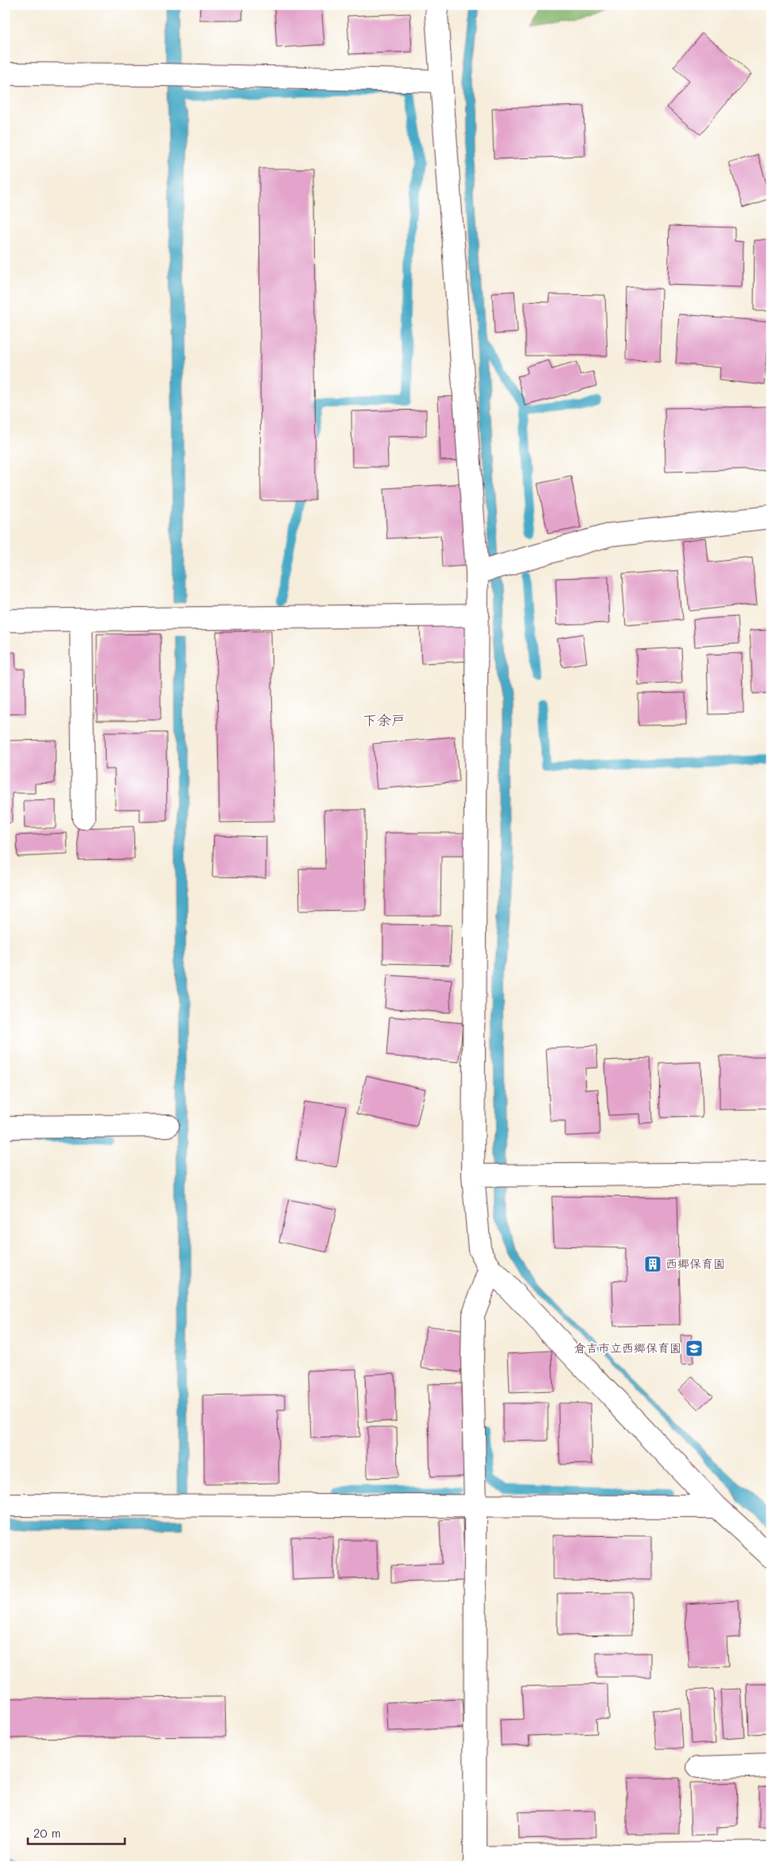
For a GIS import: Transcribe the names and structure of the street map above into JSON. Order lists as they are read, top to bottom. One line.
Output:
{"districts":["下余戸"],"places":{"building":["西郷保育園"],"school or university":["倉吉市立西郷保育園"]},"scale_bar":"20 m"}
